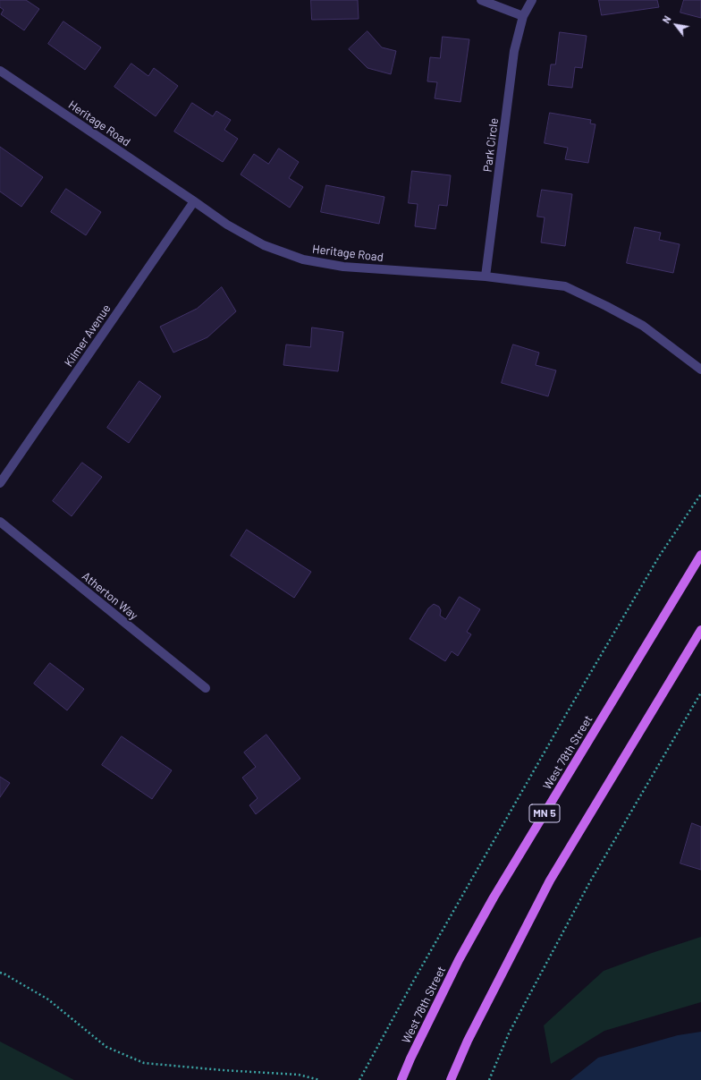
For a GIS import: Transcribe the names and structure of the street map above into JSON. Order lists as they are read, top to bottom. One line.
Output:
{"streets":{"main road":["West 78th Street","MN 5"],"street":["Heritage Road","Park Circle","Kilmer Avenue","Atherton Way"]},"crossings":[["Heritage Road","Park Circle"],["Heritage Road","Kilmer Avenue"]],"north":"top left"}
